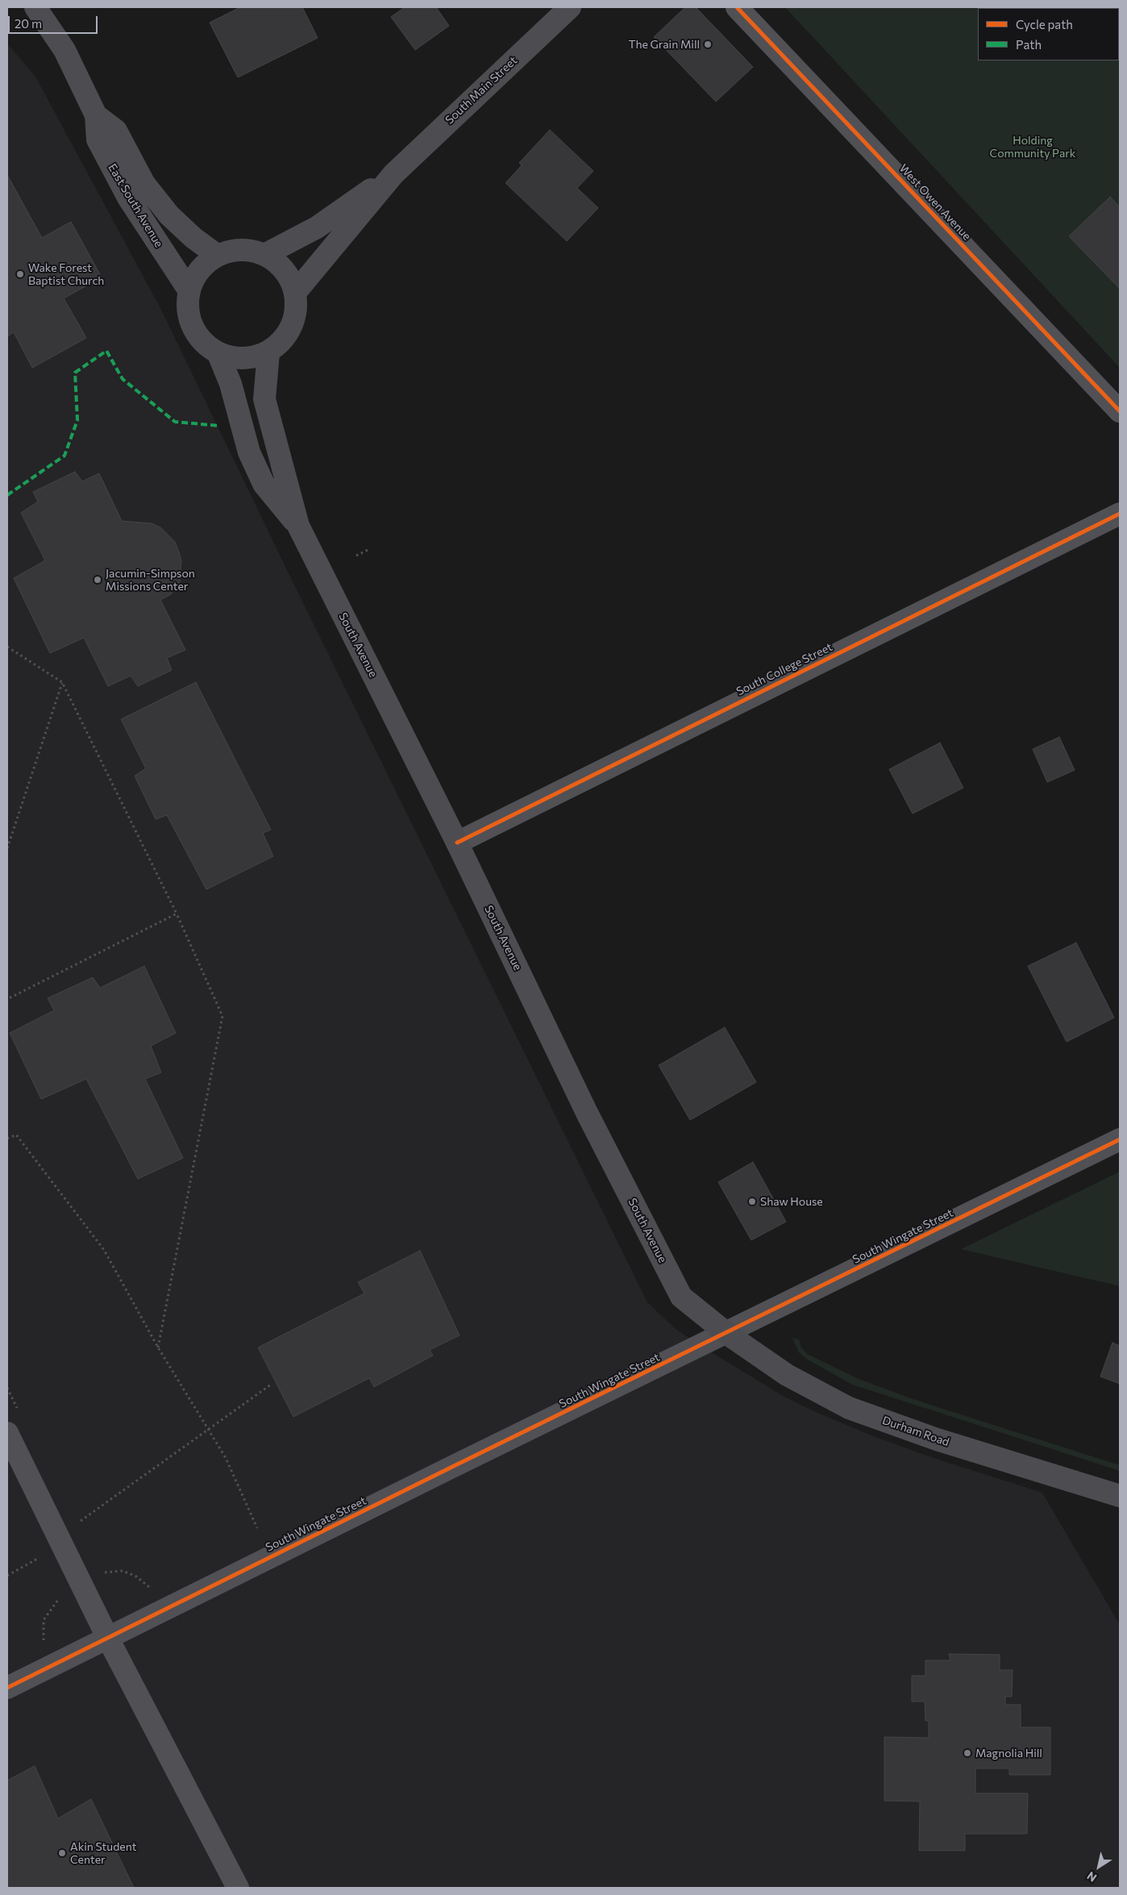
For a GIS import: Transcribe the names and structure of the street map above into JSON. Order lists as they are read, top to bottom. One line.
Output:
{"streets":{"main road":["South Main Street","East South Avenue","South Avenue","Durham Road"],"street":["West Owen Avenue","South College Street","South Wingate Street"]},"crossings":[["South Main Street","East South Avenue"],["South Main Street","South Avenue"],["East South Avenue","South Avenue"],["South Avenue","South College Street"],["South Avenue","South Wingate Street"],["South Avenue","Durham Road"],["South Wingate Street","Durham Road"]],"parks":["Holding Community Park"],"places":["The Grain Mill","Wake Forest Baptist Church","Jacumin-Simpson Missions Center","Shaw House","Magnolia Hill","Akin Student Center"],"legend":["Cycle path","Path"],"scale_bar":"20 m","north":"bottom left"}
